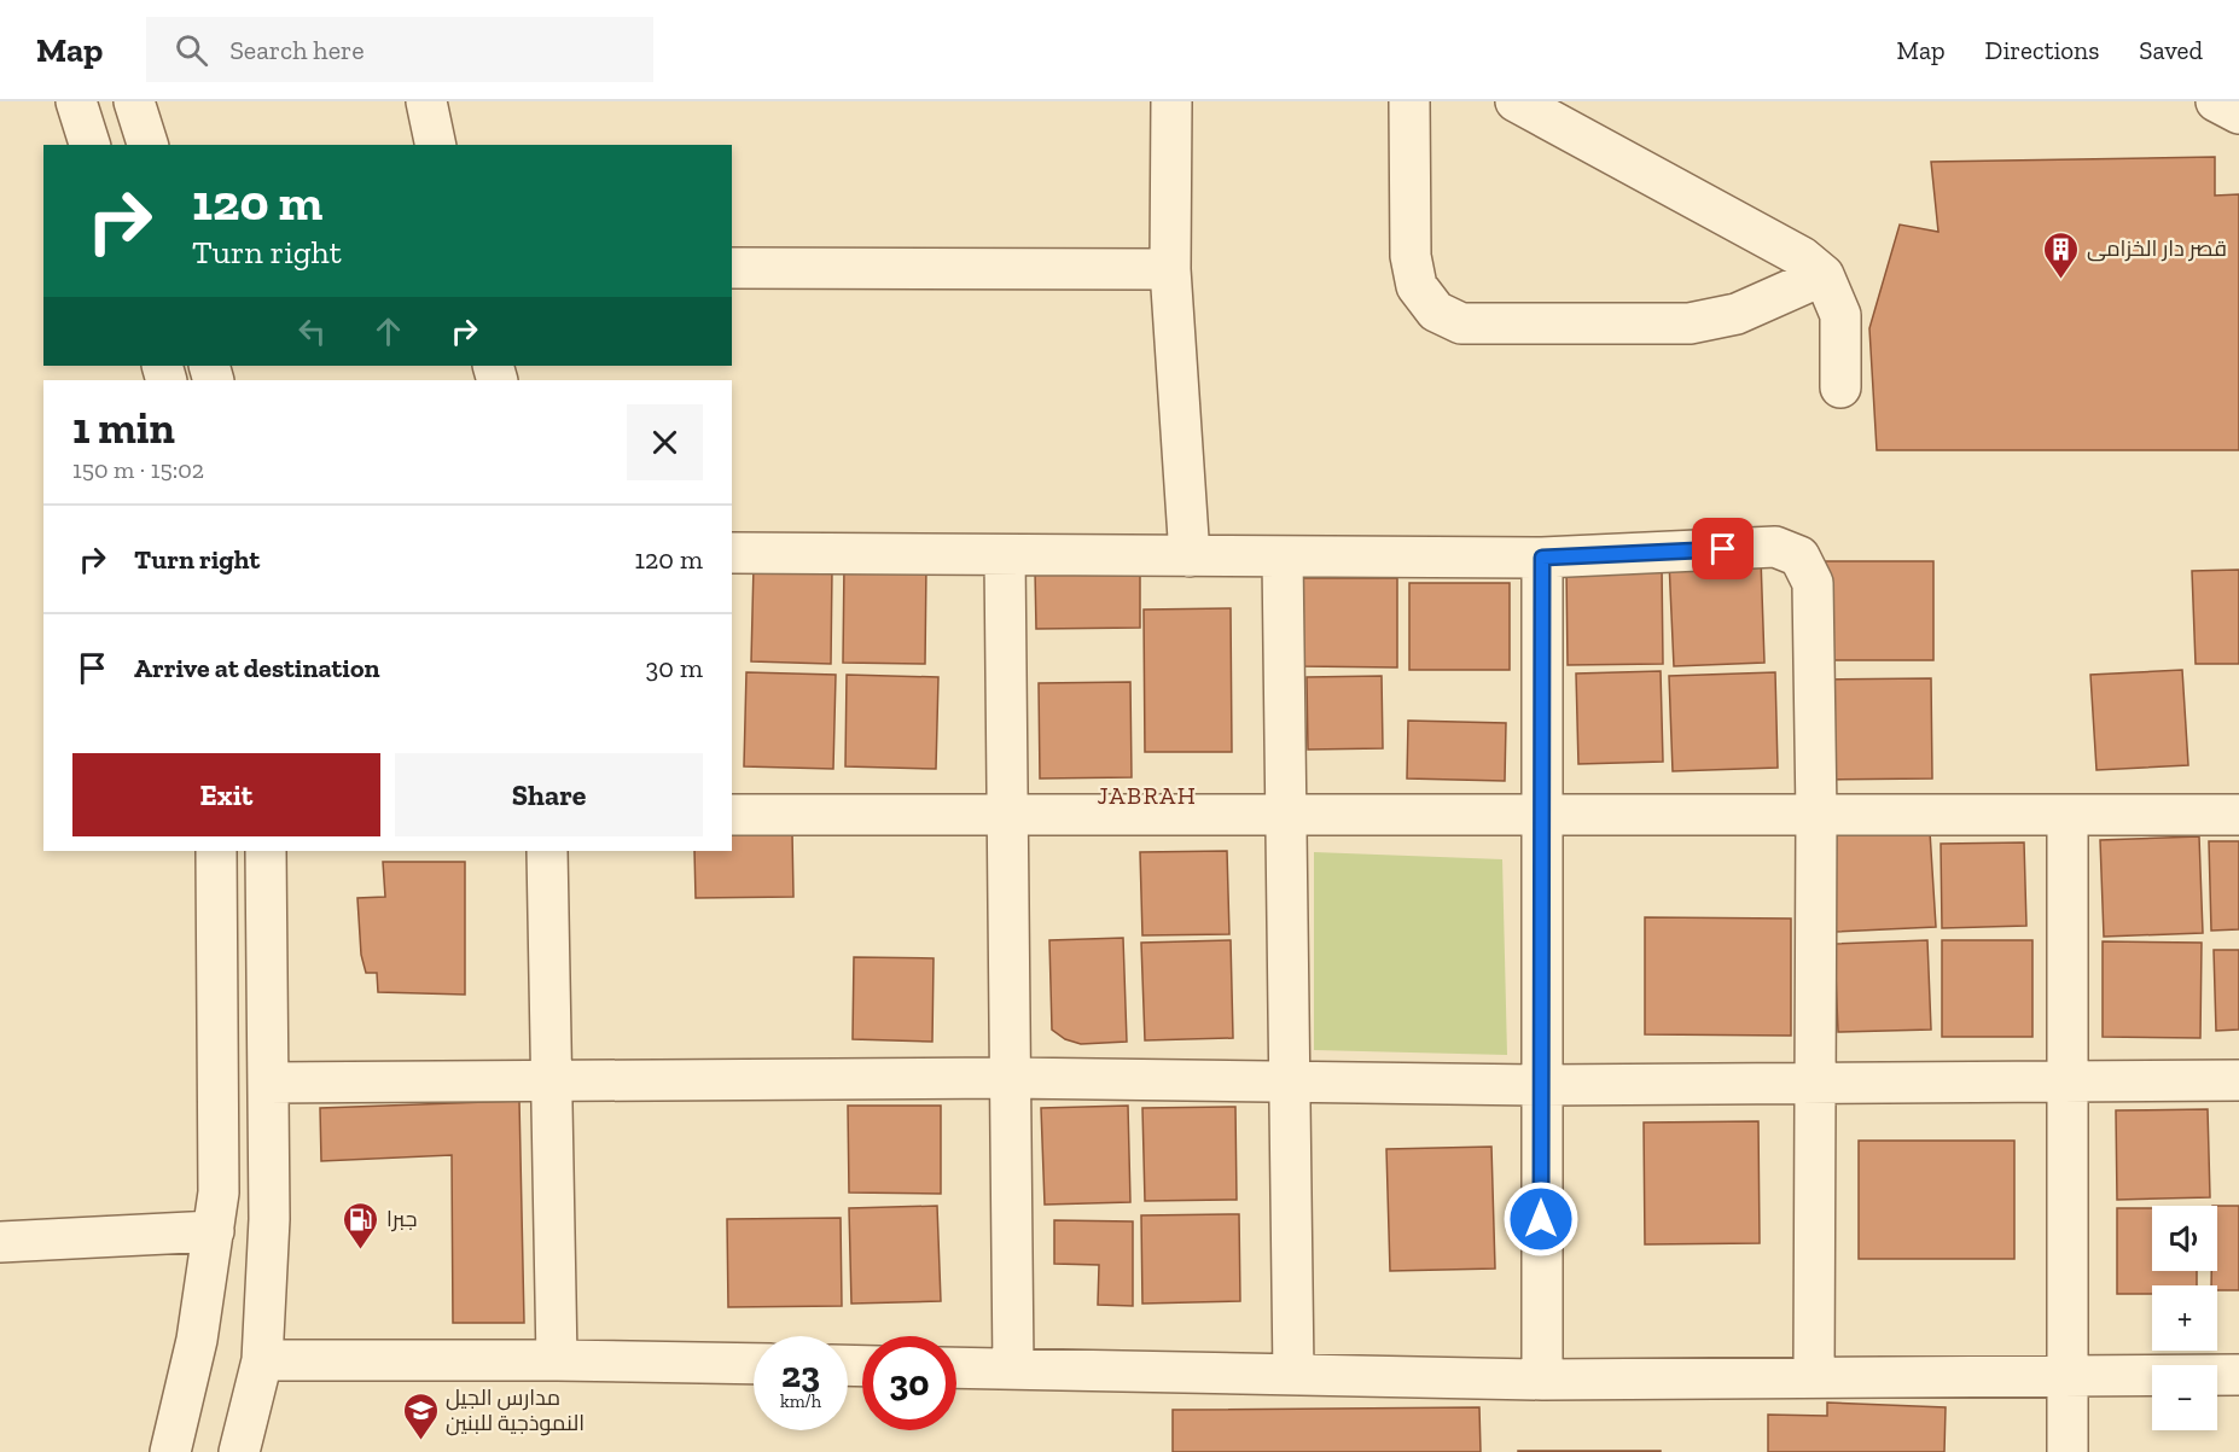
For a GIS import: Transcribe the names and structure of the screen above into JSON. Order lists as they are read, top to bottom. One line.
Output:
{"districts":["JABRAH"],"places":{"building":["قصر دار الخزامى"],"fuel station":["جبرا"],"school or university":["مدارس الجيل النموذجية للبنين"]},"page":{"header":"Map","search":"Search here","nav":["Map","Directions","Saved"],"turn":["120 m","Turn right"],"heading":["1 min","150 m · 15:02"],"list":[{"name":"Turn right","value":"120 m"},{"name":"Arrive at destination","value":"30 m"}],"buttons":["Exit","Share"],"map_buttons":["+","−"],"speed":"23 km/h","limit":"30"}}
